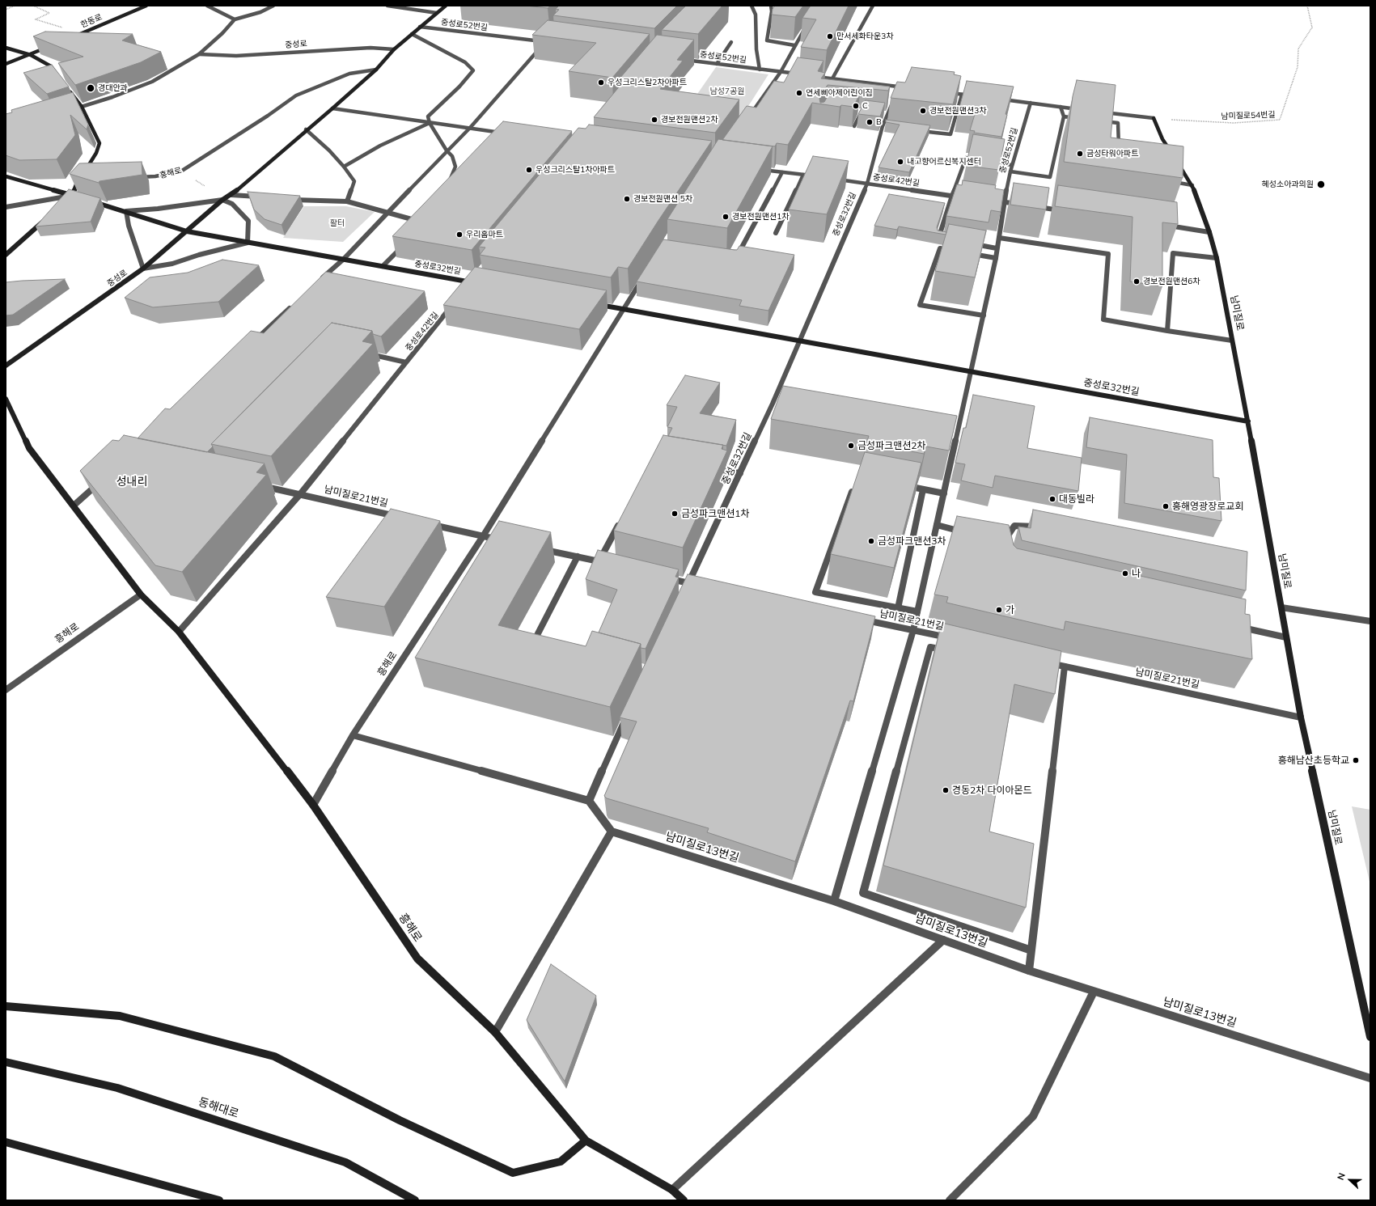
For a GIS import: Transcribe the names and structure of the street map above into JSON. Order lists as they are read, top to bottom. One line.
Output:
{"streets":{"street":["한동로","중성로52번길","중성로","흥해로","중성로42번길","중성로32번길","남미질로","남미질로21번길","남미질로13번길","동해대로"],"path":["남미질로54번길"]},"crossings":[["중성로52번길","중성로"],["중성로","흥해로"],["중성로","중성로32번길"],["남미질로54번길","남미질로"],["중성로42번길","중성로32번길"],["중성로42번길","남미질로21번길"],["중성로32번길","남미질로"],["남미질로","남미질로21번길"]],"districts":["성내리"],"parks":["남성7공원","활터"],"places":["만서세화타운3차","우성크리스탈2차아파트","경대안과","연세삐아제어린이집","C","경보전원맨션3차","경보전원맨션2차","B","금성타워아파트","내고향어르신복지센터","우성크리스탈1차아파트","혜성소아과의원","경보전원맨션 5차","경보전원맨션1차","우리홈마트","경보전원맨션6차","금성파크맨션2차","대동빌라","흥해영광장로교회","금성파크맨션1차","금성파크맨션3차","나","가","흥해남산초등학교","경동2차 다이아몬드"],"north":"left"}
